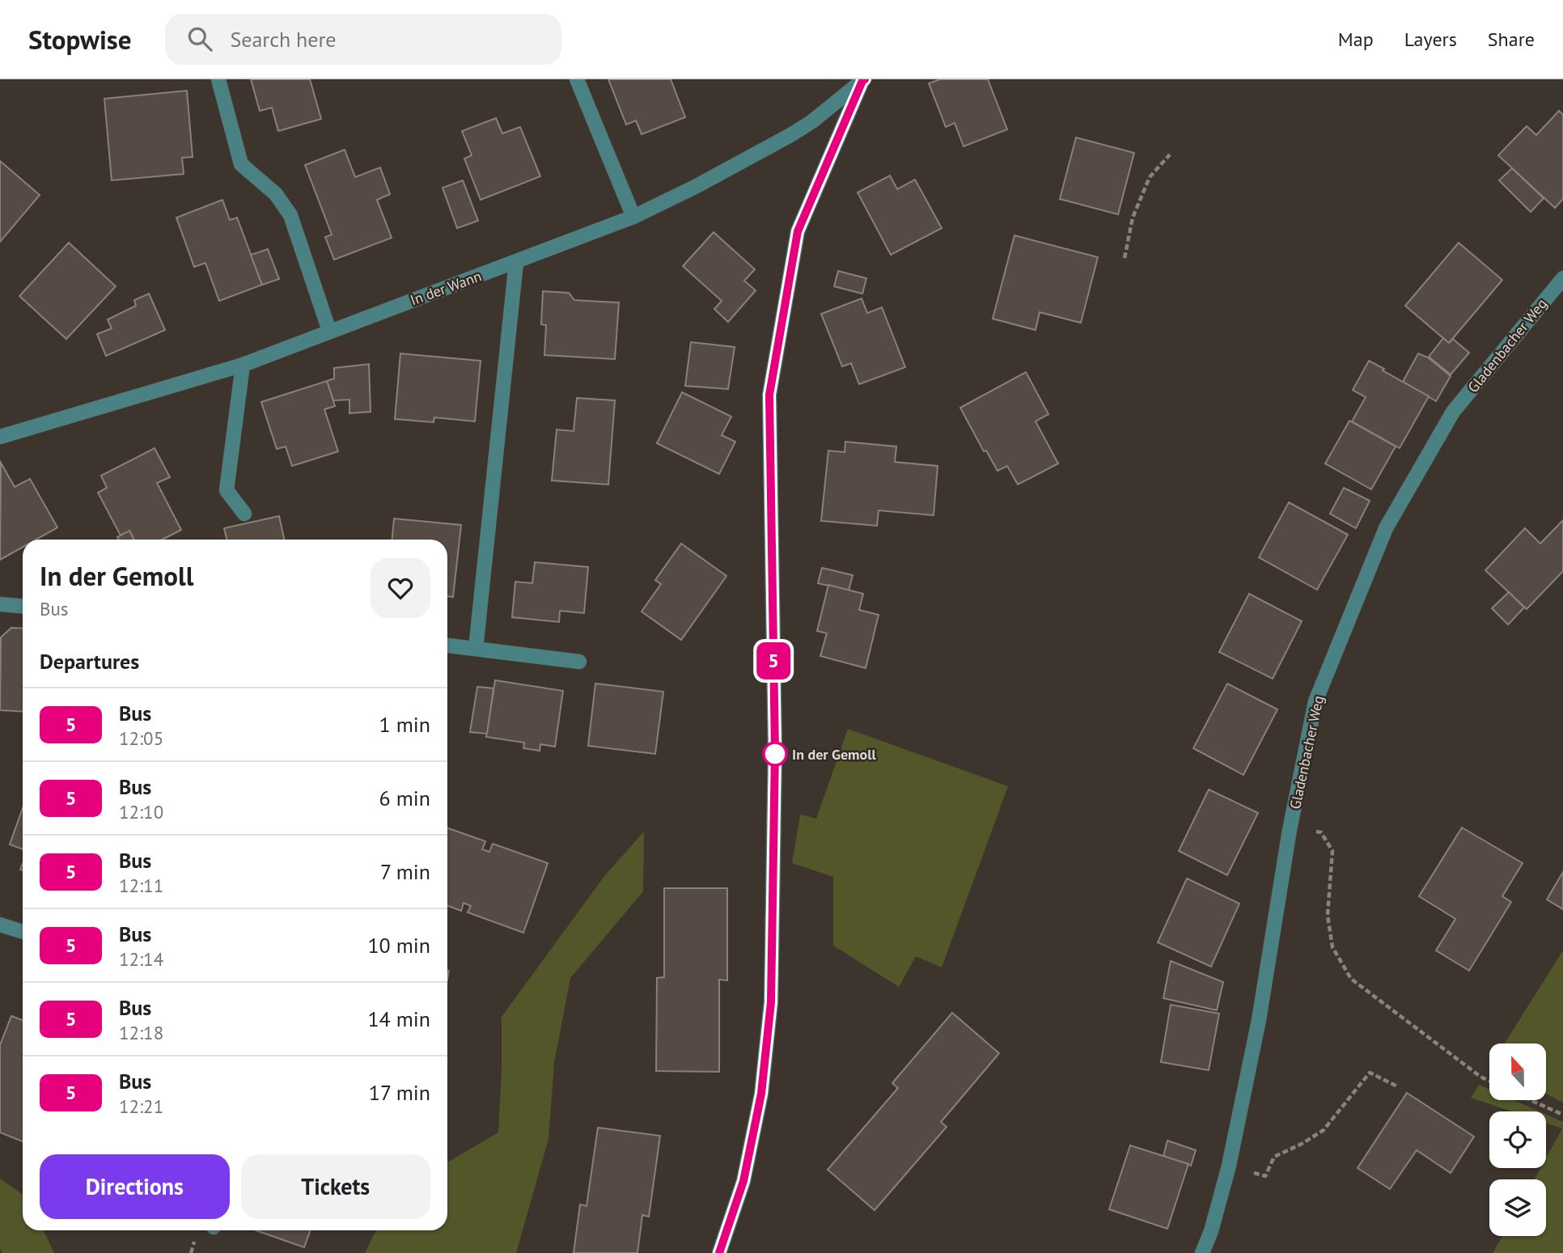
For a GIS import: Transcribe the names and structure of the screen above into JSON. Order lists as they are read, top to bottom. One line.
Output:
{"streets":{"street":["In der Wann","Gladenbacher Weg"]},"places":["In der Gemoll"],"lines":["bus line 5"],"north":"top","page":{"header":"Stopwise","search":"Search here","nav":["Map","Layers","Share"],"on_map":"5","heading":[["In der Gemoll","Bus"],"Departures"],"list":[{"mark":"5","name":"Bus","note":"12:05","value":"1 min"},{"mark":"5","name":"Bus","note":"12:10","value":"6 min"},{"mark":"5","name":"Bus","note":"12:11","value":"7 min"},{"mark":"5","name":"Bus","note":"12:14","value":"10 min"},{"mark":"5","name":"Bus","note":"12:18","value":"14 min"},{"mark":"5","name":"Bus","note":"12:21","value":"17 min"}],"buttons":["Directions","Tickets"]}}
